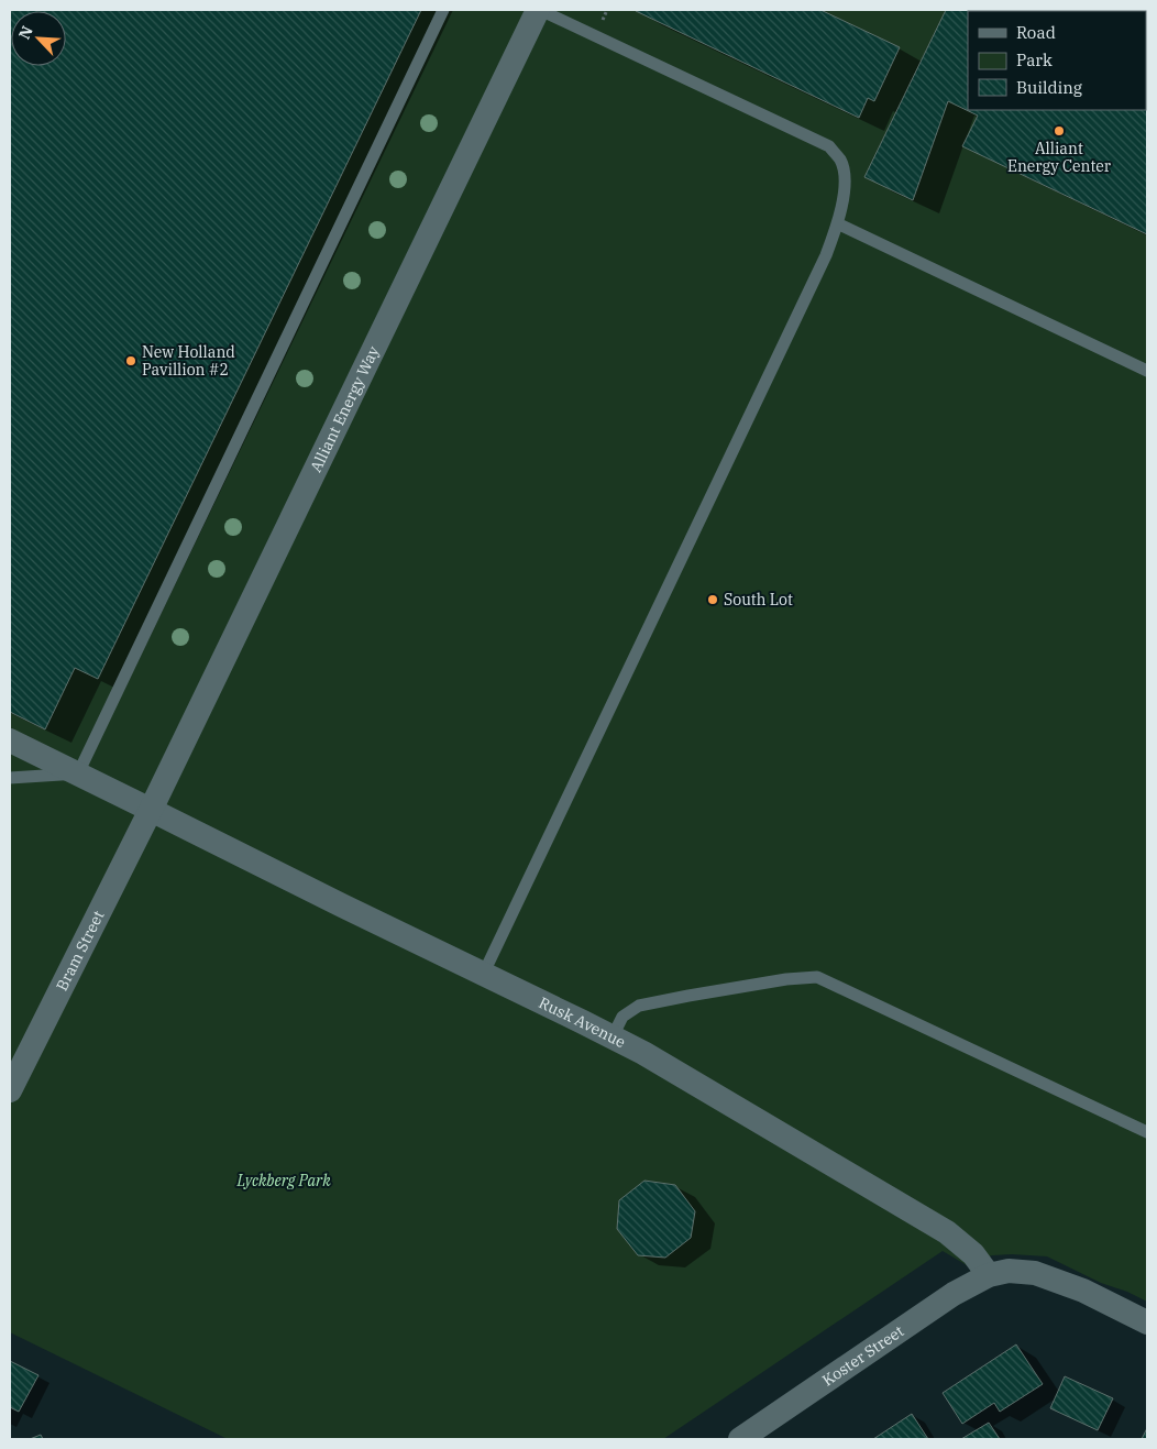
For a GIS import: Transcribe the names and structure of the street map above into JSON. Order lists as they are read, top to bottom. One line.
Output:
{"streets":{"street":["Alliant Energy Way","Bram Street","Rusk Avenue","Koster Street"]},"crossings":[["Alliant Energy Way","Bram Street"],["Alliant Energy Way","Rusk Avenue"],["Bram Street","Rusk Avenue"],["Rusk Avenue","Koster Street"]],"parks":["Lyckberg Park"],"places":["Alliant Energy Center","New Holland Pavillion #2","South Lot"],"legend":["Road","Park","Building"],"north":"top left"}
